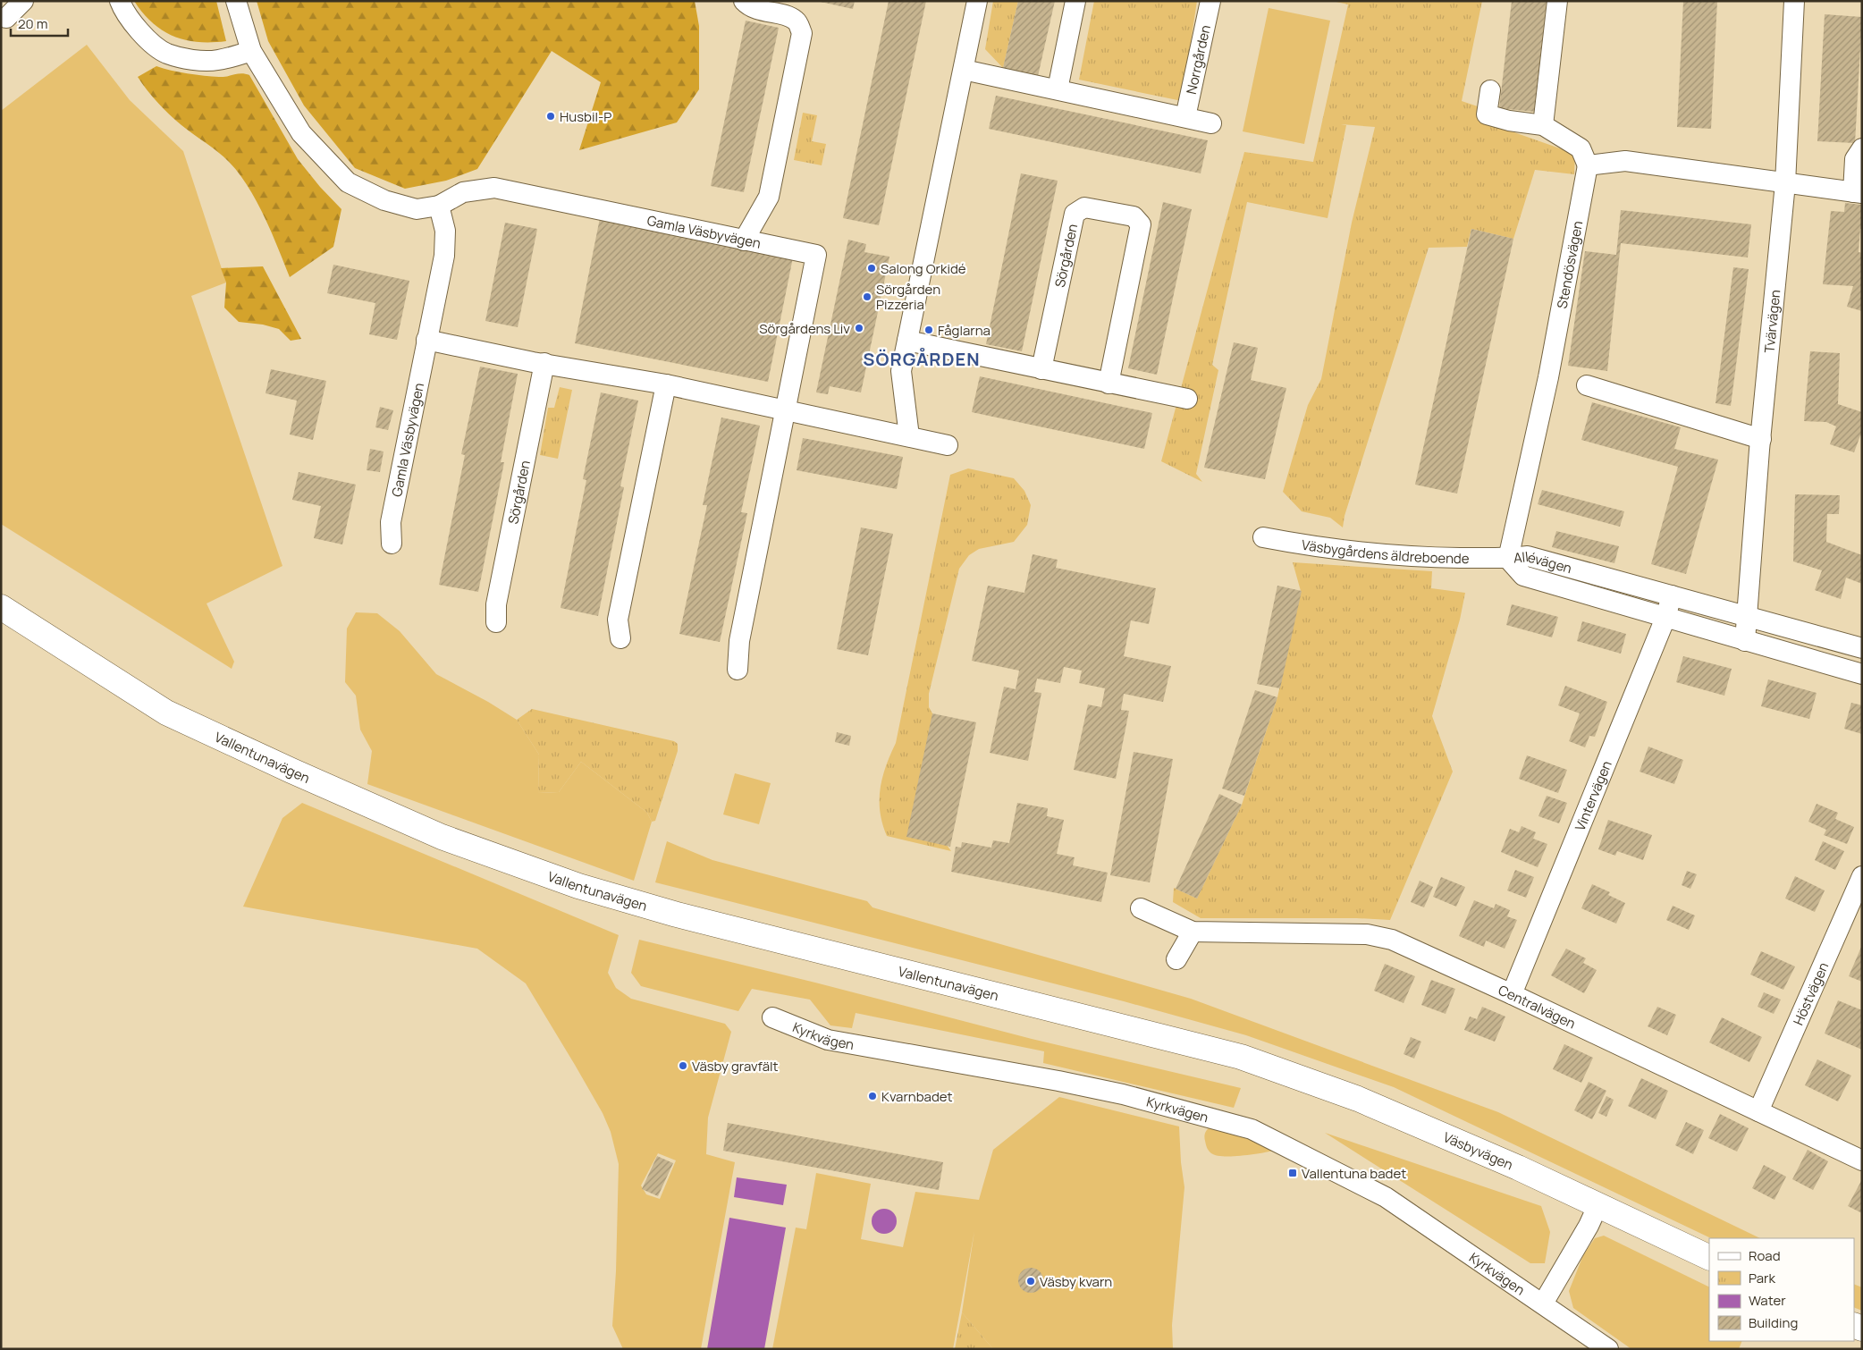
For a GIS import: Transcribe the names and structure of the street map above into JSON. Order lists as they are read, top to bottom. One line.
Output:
{"streets":{"main road":["Vallentunavägen","Väsbyvägen"],"street":["Norrgården","Gamla Väsbyvägen","Sörgården","Stendösvägen","Tvärvägen","Väsbygårdens äldreboende","Allévägen","Vintervägen","Höstvägen","Centralvägen","Kyrkvägen"]},"crossings":[["Stendösvägen","Väsbygårdens äldreboende"],["Stendösvägen","Allévägen"],["Tvärvägen","Allévägen"],["Väsbygårdens äldreboende","Allévägen"],["Allévägen","Vintervägen"],["Vallentunavägen","Väsbyvägen"],["Vintervägen","Centralvägen"],["Höstvägen","Centralvägen"]],"districts":["SÖRGÅRDEN"],"places":{"other":["Husbil-P","Salong Orkidé","Sörgården Pizzeria","Sörgårdens Liv","Fåglarna","Väsby gravfält","Kvarnbadet","Väsby kvarn"],"transit":["Vallentuna badet"]},"legend":["Road","Park","Water","Building"],"scale_bar":"20 m"}
